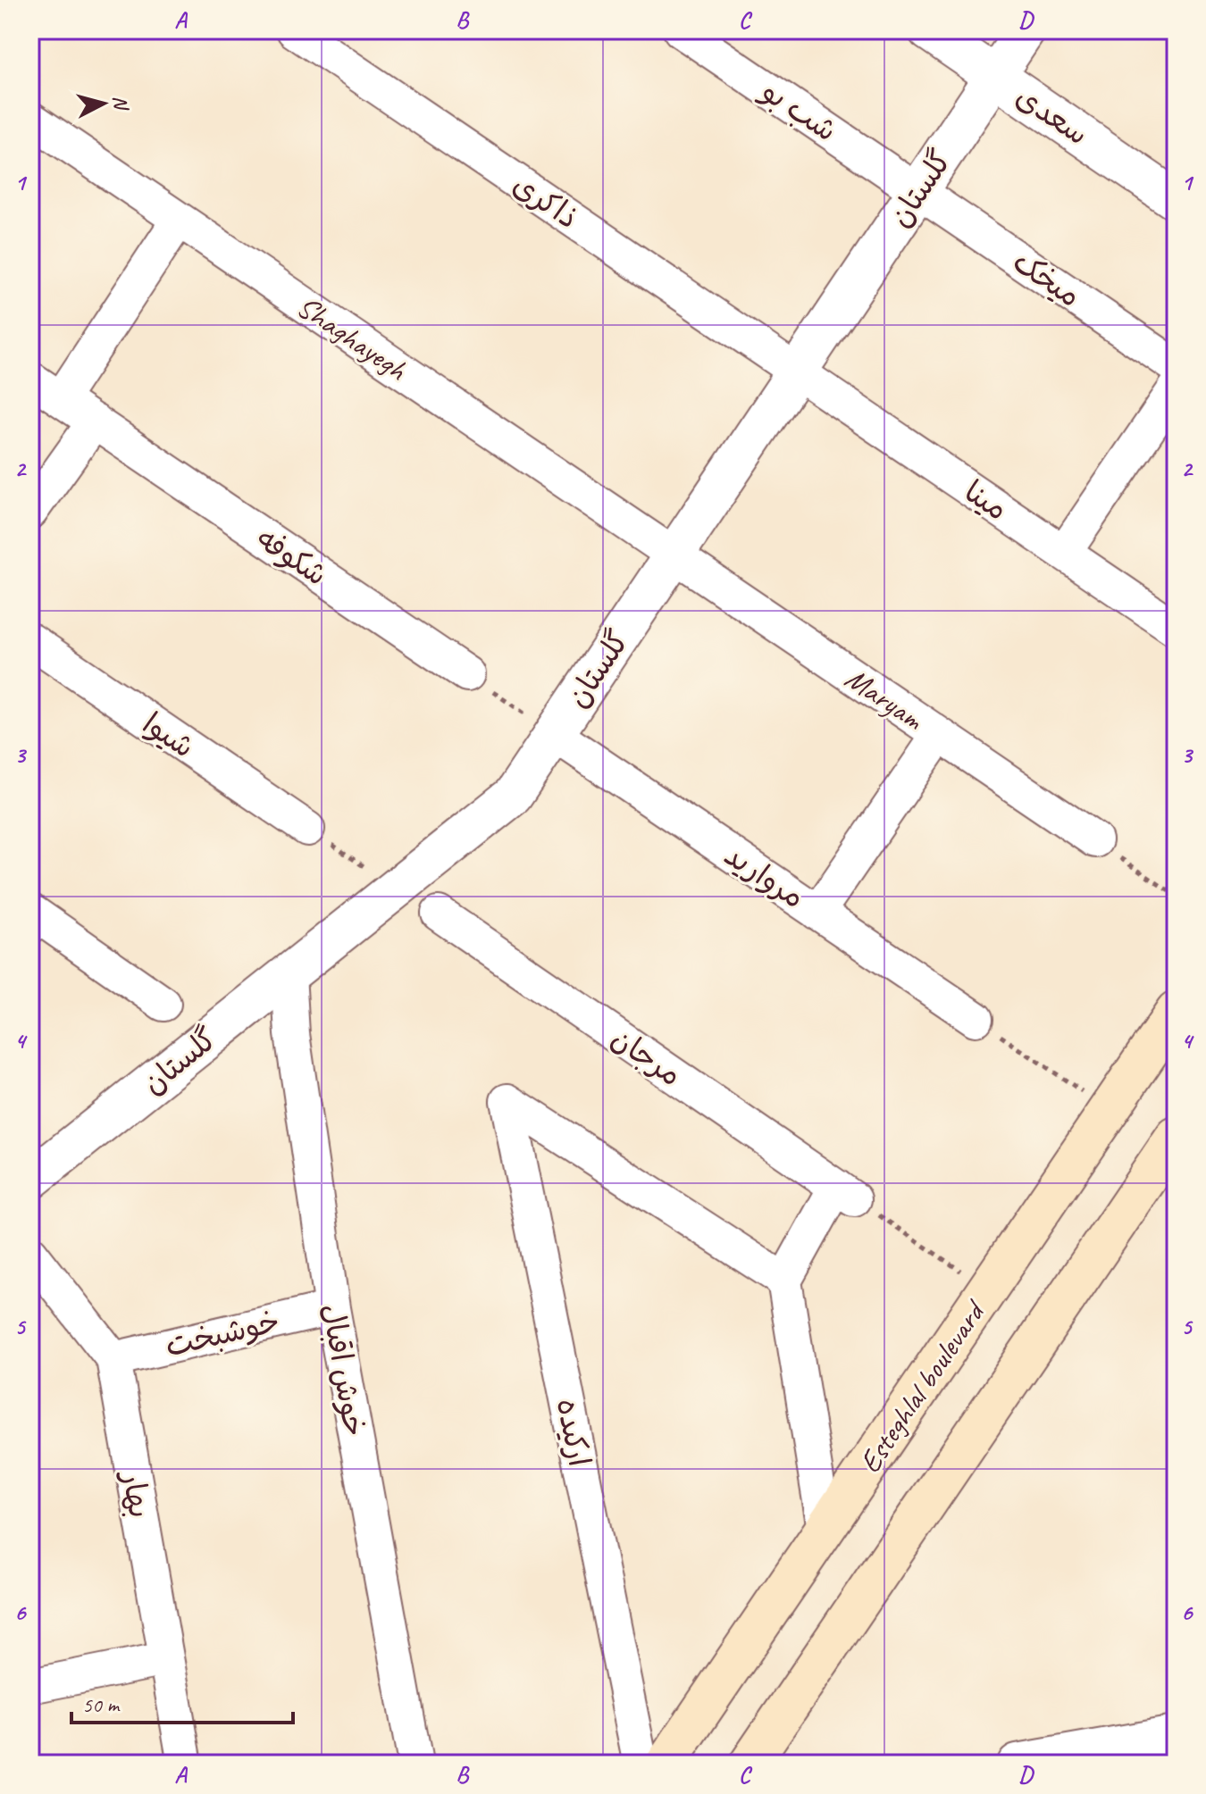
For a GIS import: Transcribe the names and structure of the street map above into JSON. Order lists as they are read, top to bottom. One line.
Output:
{"streets":{"main road":["Esteghlal boulevard"],"street":["شب بو","سعدی","گلستان","ذاکری","میخک","Shaghayegh","مینا","شکوفه","Maryam","شیوا","مروارید","مرجان","خوشبخت","خوش اقبال","ارکیده","بهار"]},"crossings":[["شب بو","گلستان"],["شب بو","میخک"],["سعدی","گلستان"],["گلستان","ذاکری"],["گلستان","میخک"],["گلستان","Shaghayegh"],["گلستان","مینا"],["گلستان","Maryam"],["گلستان","مروارید"],["گلستان","خوش اقبال"],["ذاکری","مینا"],["Shaghayegh","Maryam"],["خوشبخت","خوش اقبال"],["خوشبخت","بهار"]],"scale_bar":"50 m","north":"right","grid":{"columns":["A","B","C","D"],"rows":["1","2","3","4","5","6"]}}
